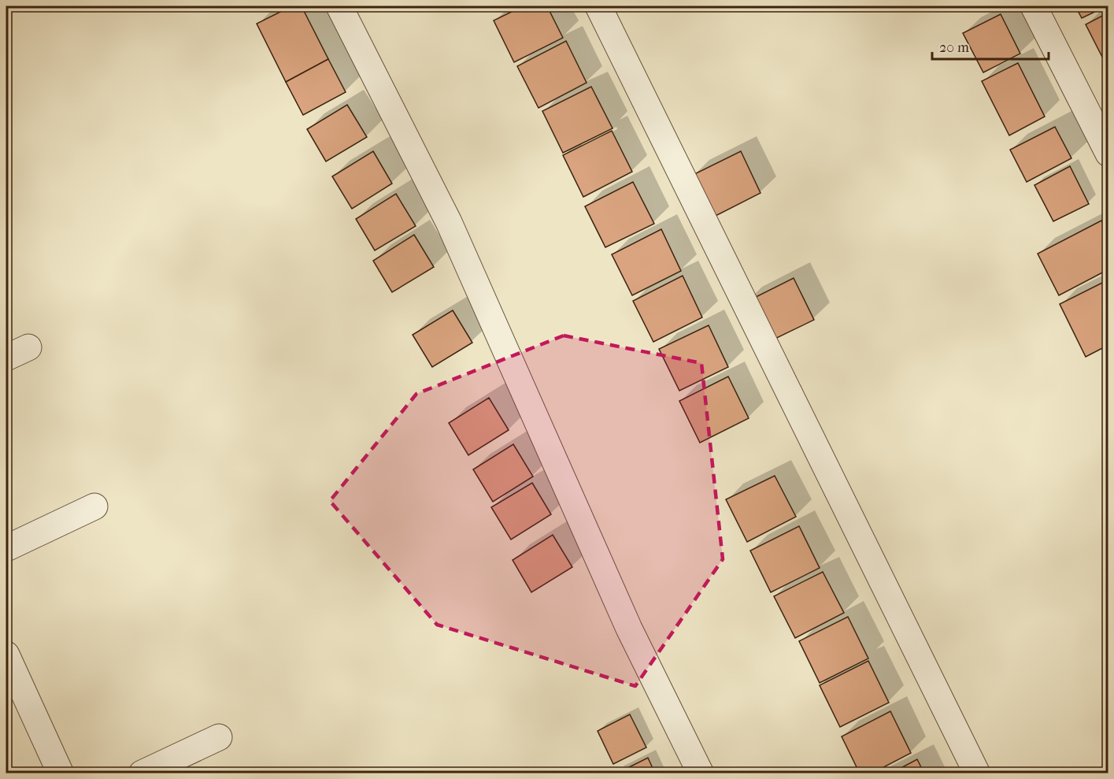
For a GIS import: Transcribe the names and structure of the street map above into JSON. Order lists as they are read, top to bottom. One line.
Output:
{"scale_bar":"20 m"}
